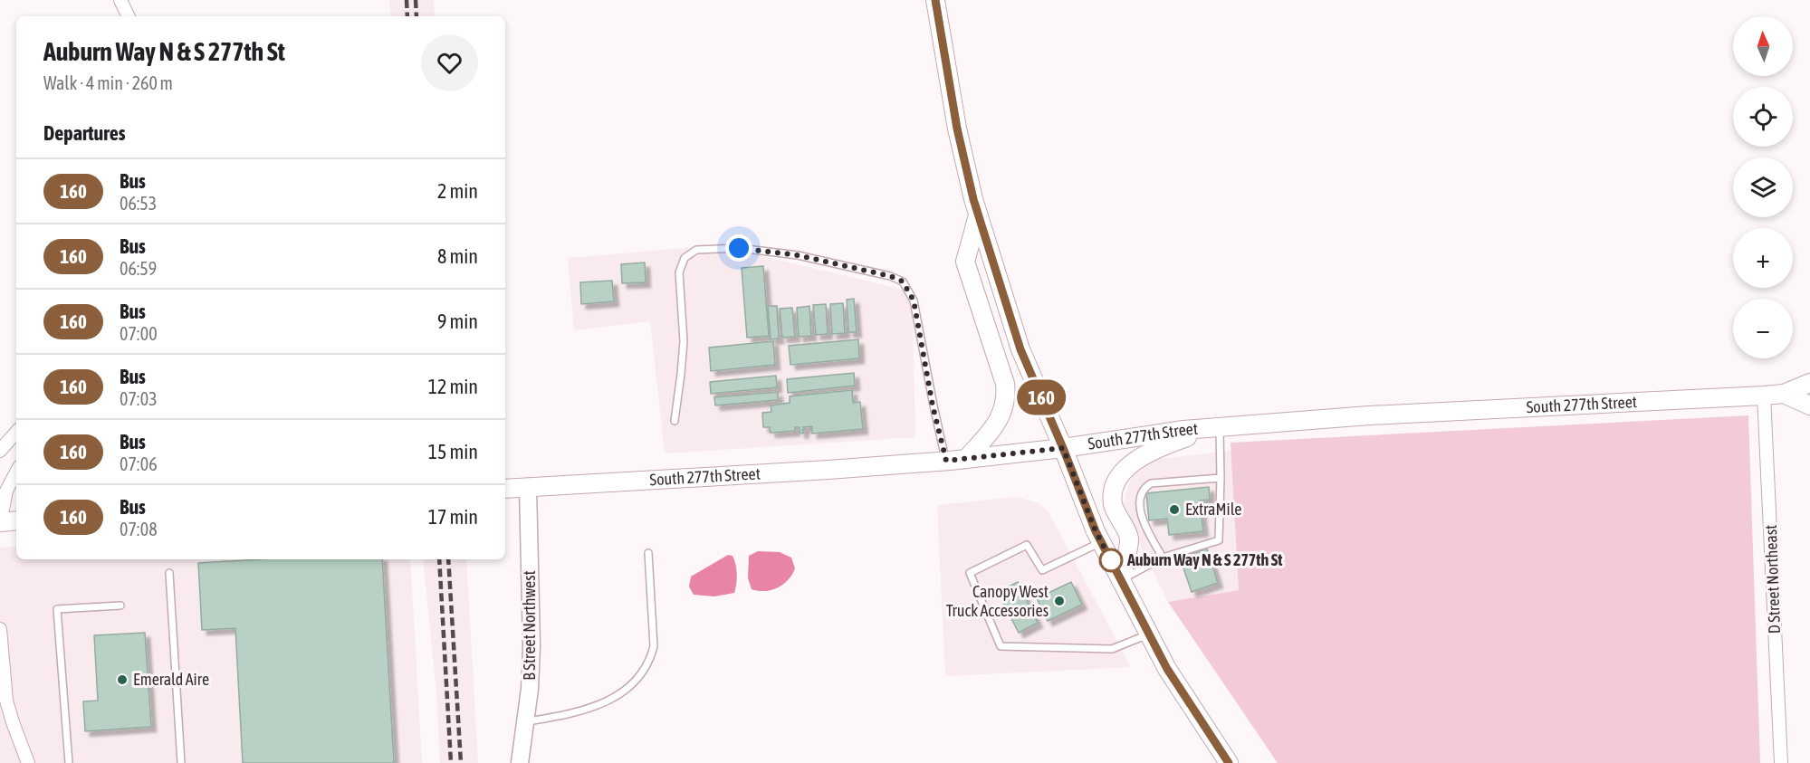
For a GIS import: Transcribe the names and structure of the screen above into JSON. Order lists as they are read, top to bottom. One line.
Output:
{"streets":{"main road":["South 277th Street"],"street":["D Street Northeast","B Street Northwest"]},"crossings":[["South 277th Street","D Street Northeast"],["South 277th Street","B Street Northwest"]],"places":["ExtraMile","Auburn Way N & S 277th St","Canopy West Truck Accessories","Emerald Aire"],"lines":["bus line 160"],"north":"top","page":{"on_map":"160","map_buttons":["+","−"],"heading":[["Auburn Way N & S 277th St","Walk · 4 min · 260 m"],"Departures"],"list":[{"mark":"160","name":"Bus","note":"06:53","value":"2 min"},{"mark":"160","name":"Bus","note":"06:59","value":"8 min"},{"mark":"160","name":"Bus","note":"07:00","value":"9 min"},{"mark":"160","name":"Bus","note":"07:03","value":"12 min"},{"mark":"160","name":"Bus","note":"07:06","value":"15 min"},{"mark":"160","name":"Bus","note":"07:08","value":"17 min"}]}}
